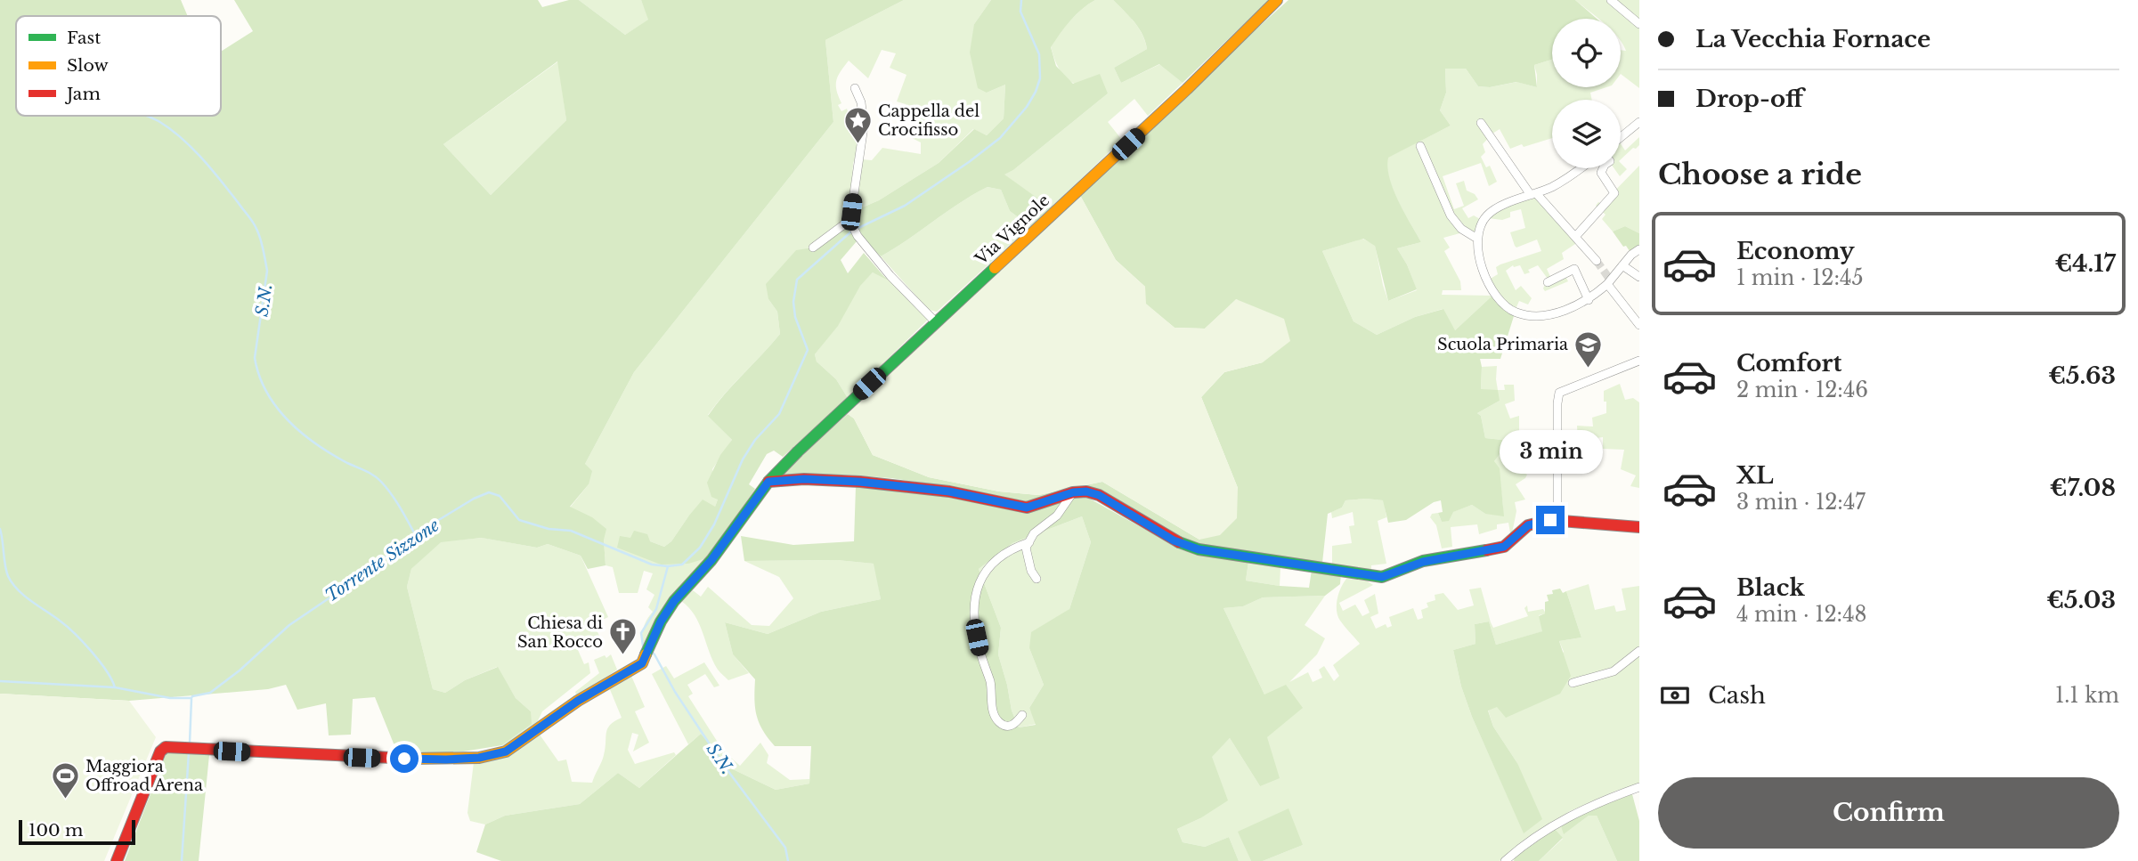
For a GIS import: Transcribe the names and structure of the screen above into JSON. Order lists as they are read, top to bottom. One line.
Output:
{"streets":{"street":["Via Vignole"]},"water":["S.N.","Torrente Sizzone"],"places":{"place":["Cappella del Crocifisso"],"school or university":["Scuola Primaria"],"church":["Chiesa di San Rocco"],"sports":["Maggiora Offroad Arena"]},"legend":["Fast","Slow","Jam"],"scale_bar":"100 m","page":{"banner":["La Vecchia Fornace","Drop-off"],"heading":"Choose a ride","list":[{"name":"Economy","note":"1 min · 12:45","value":"€4.17"},{"name":"Comfort","note":"2 min · 12:46","value":"€5.63"},{"name":"XL","note":"3 min · 12:47","value":"€7.08"},{"name":"Black","note":"4 min · 12:48","value":"€5.03"}],"bubble":"3 min","pay":["Cash","1.1 km"],"buttons":"Confirm","scale":"100 m"}}
